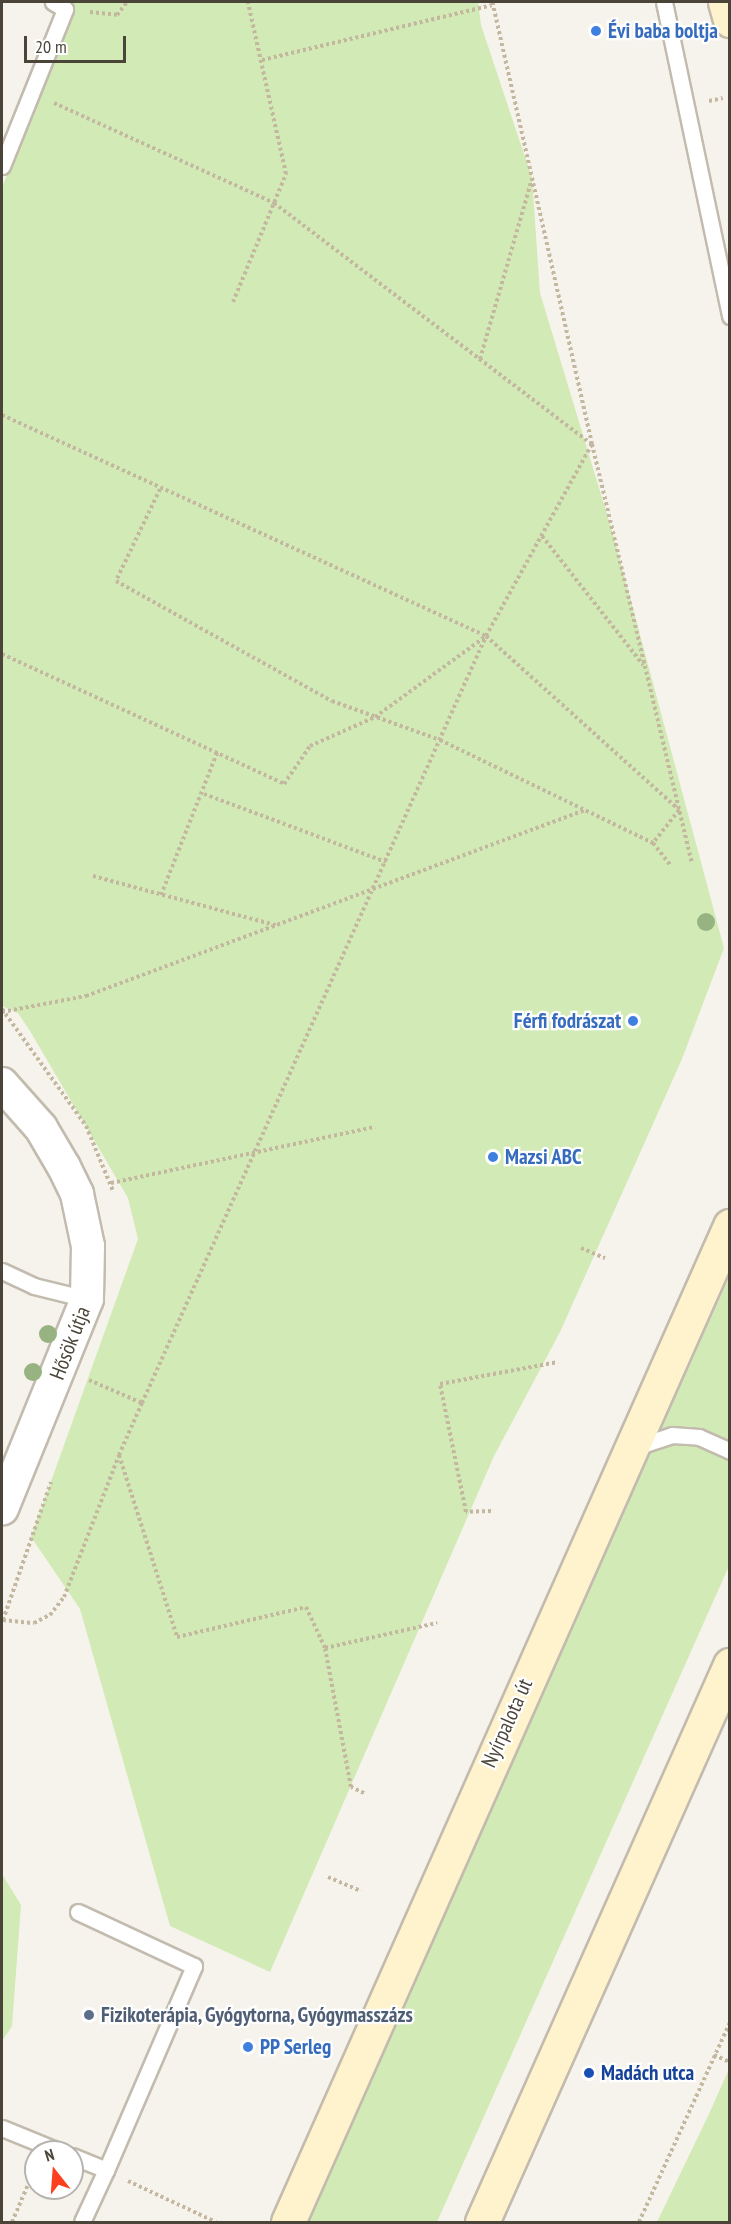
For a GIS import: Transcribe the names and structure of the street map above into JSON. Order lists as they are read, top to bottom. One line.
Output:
{"streets":{"main road":["Nyírpalota út"],"street":["Hősök útja"]},"places":["Évi baba boltja","Férfi fodrászat","Mazsi ABC","Fizikoterápia, Gyógytorna, Gyógymasszázs","PP Serleg","Madách utca"],"scale_bar":"20 m","north":"top"}
